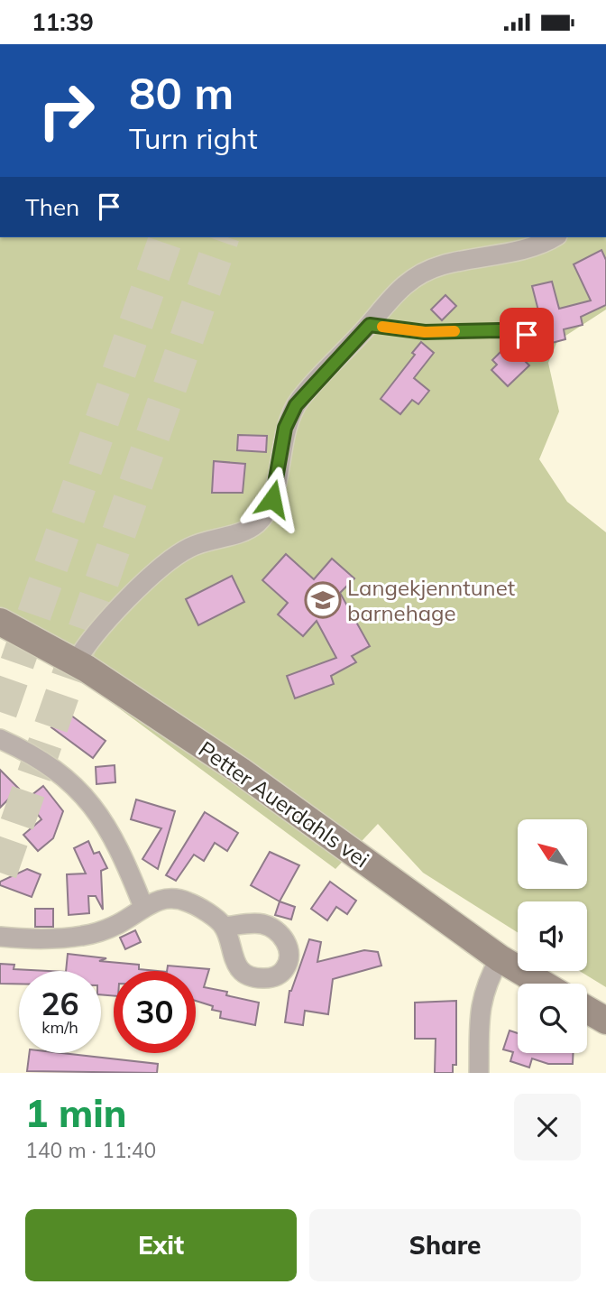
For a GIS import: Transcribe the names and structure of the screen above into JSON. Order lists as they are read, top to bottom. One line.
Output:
{"streets":{"street":["Petter Auerdahls vei"]},"places":{"school or university":["Langekjenntunet barnehage"]},"north":"top left","page":{"status":"11:39","turn":["80 m","Turn right"],"then":"Then","speed":"26 km/h","limit":"30","heading":["1 min","140 m · 11:40"],"buttons":["Exit","Share"]}}
